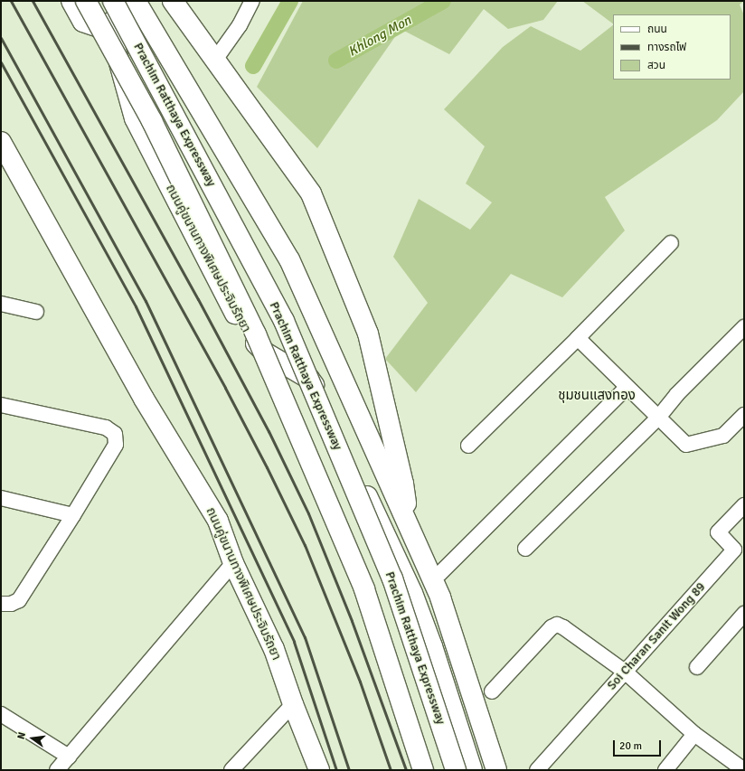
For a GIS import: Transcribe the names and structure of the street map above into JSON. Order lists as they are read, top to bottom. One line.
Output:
{"streets":{"main road":["Prachim Ratthaya Expressway","ถนนคู่ขนานทางพิเศษประจิมรัถยา"],"street":["Soi Charan Sanit Wong 89"]},"crossings":[["Prachim Ratthaya Expressway","ถนนคู่ขนานทางพิเศษประจิมรัถยา"]],"districts":["ชุมชนแสงทอง"],"water":["Khlong Mon"],"legend":["ถนน","ทางรถไฟ","สวน"],"scale_bar":"20 m","north":"left"}
